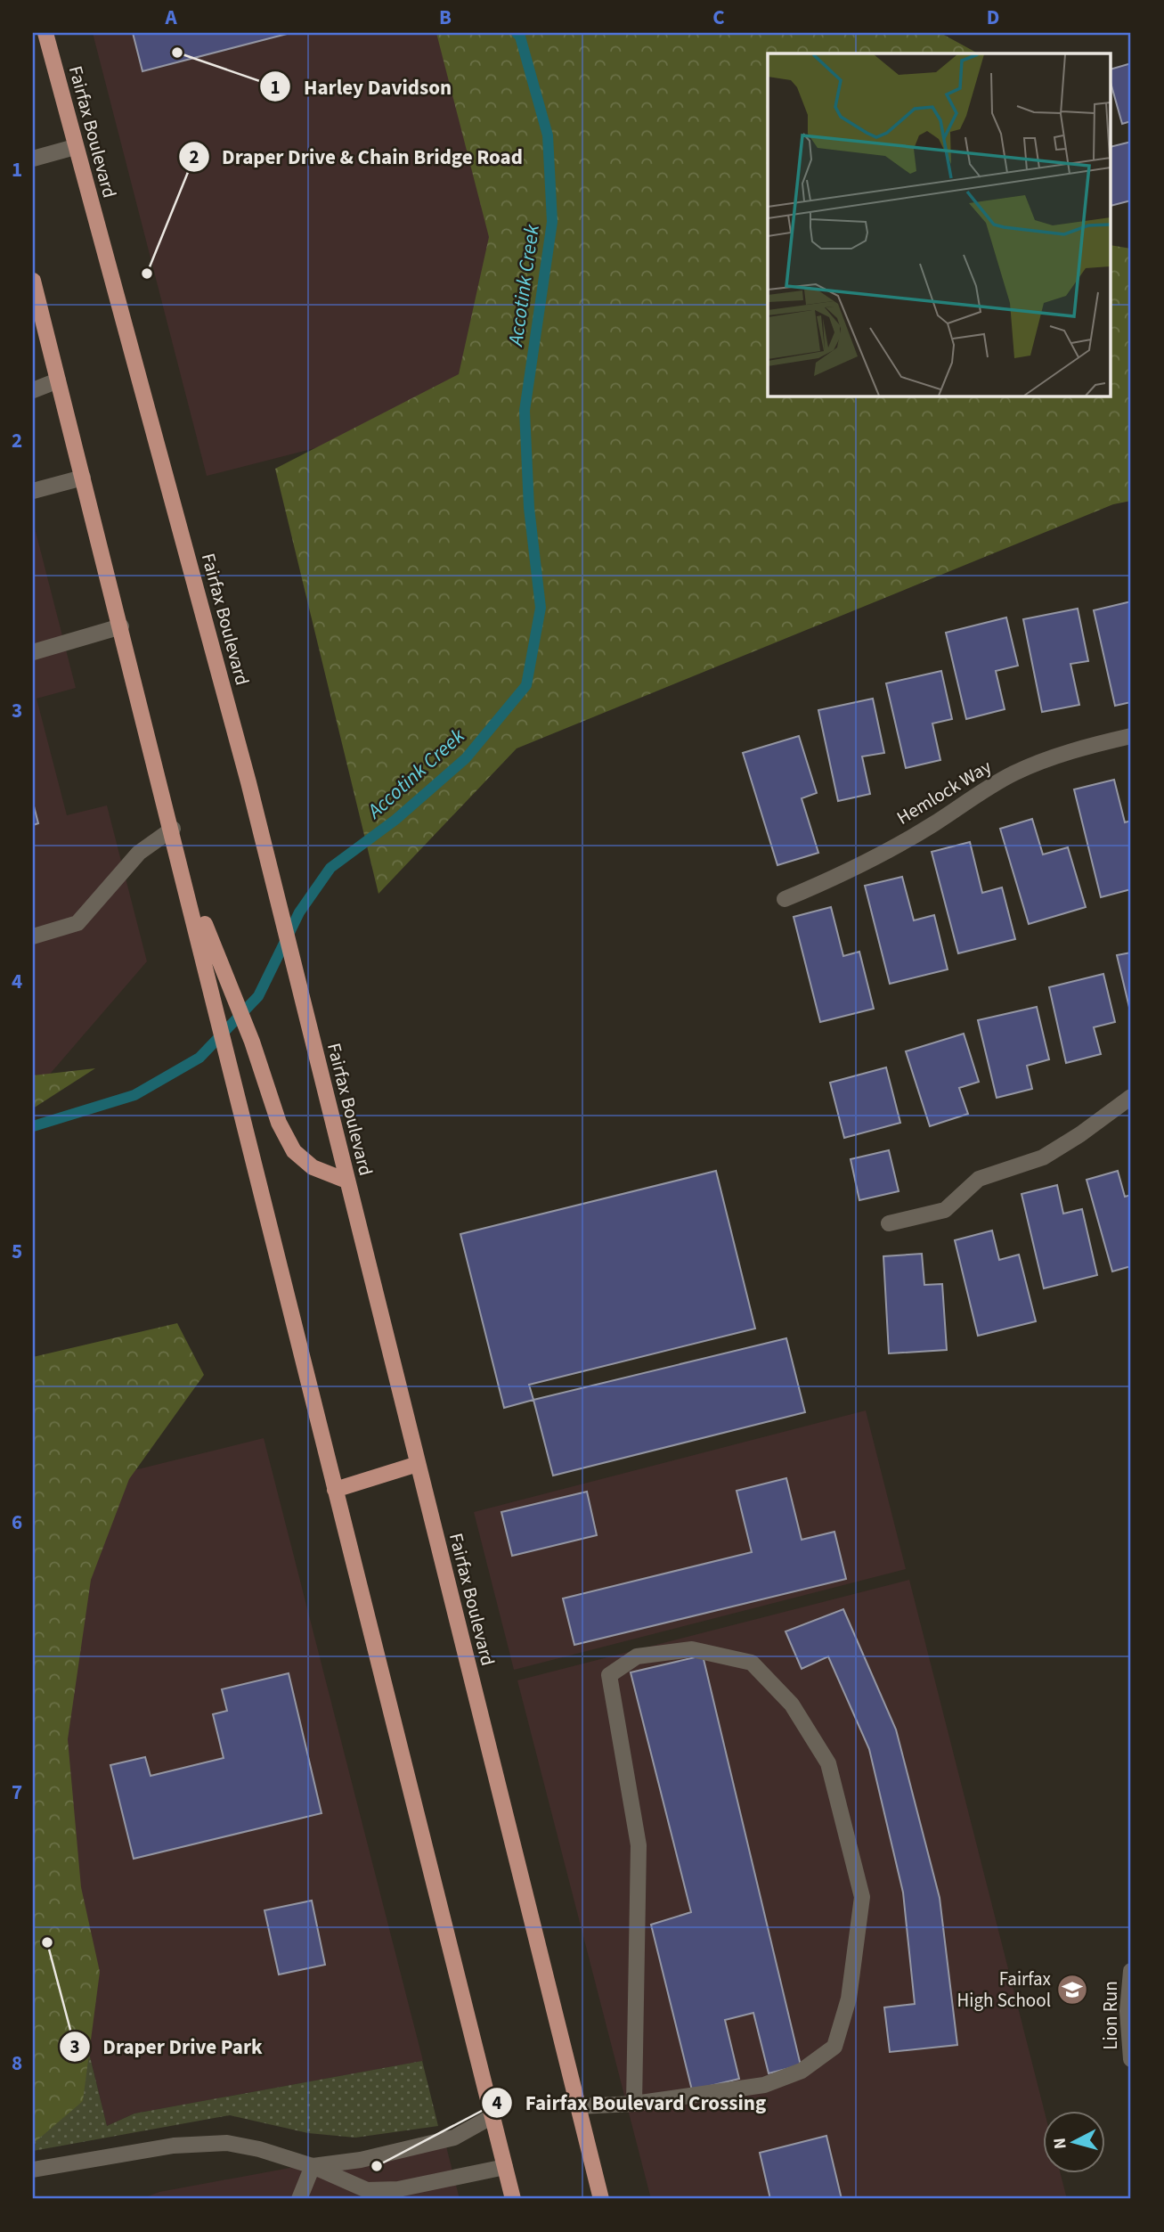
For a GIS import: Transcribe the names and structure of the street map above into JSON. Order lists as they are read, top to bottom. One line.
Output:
{"streets":{"main road":["Fairfax Boulevard"],"street":["Hemlock Way","Lion Run"]},"water":["Accotink Creek"],"places":{"other":["Harley Davidson","Draper Drive & Chain Bridge Road","Draper Drive Park","Fairfax Boulevard Crossing"],"school or university":["Fairfax High School"]},"north":"left","grid":{"columns":["A","B","C","D"],"rows":["1","2","3","4","5","6","7","8"]}}
